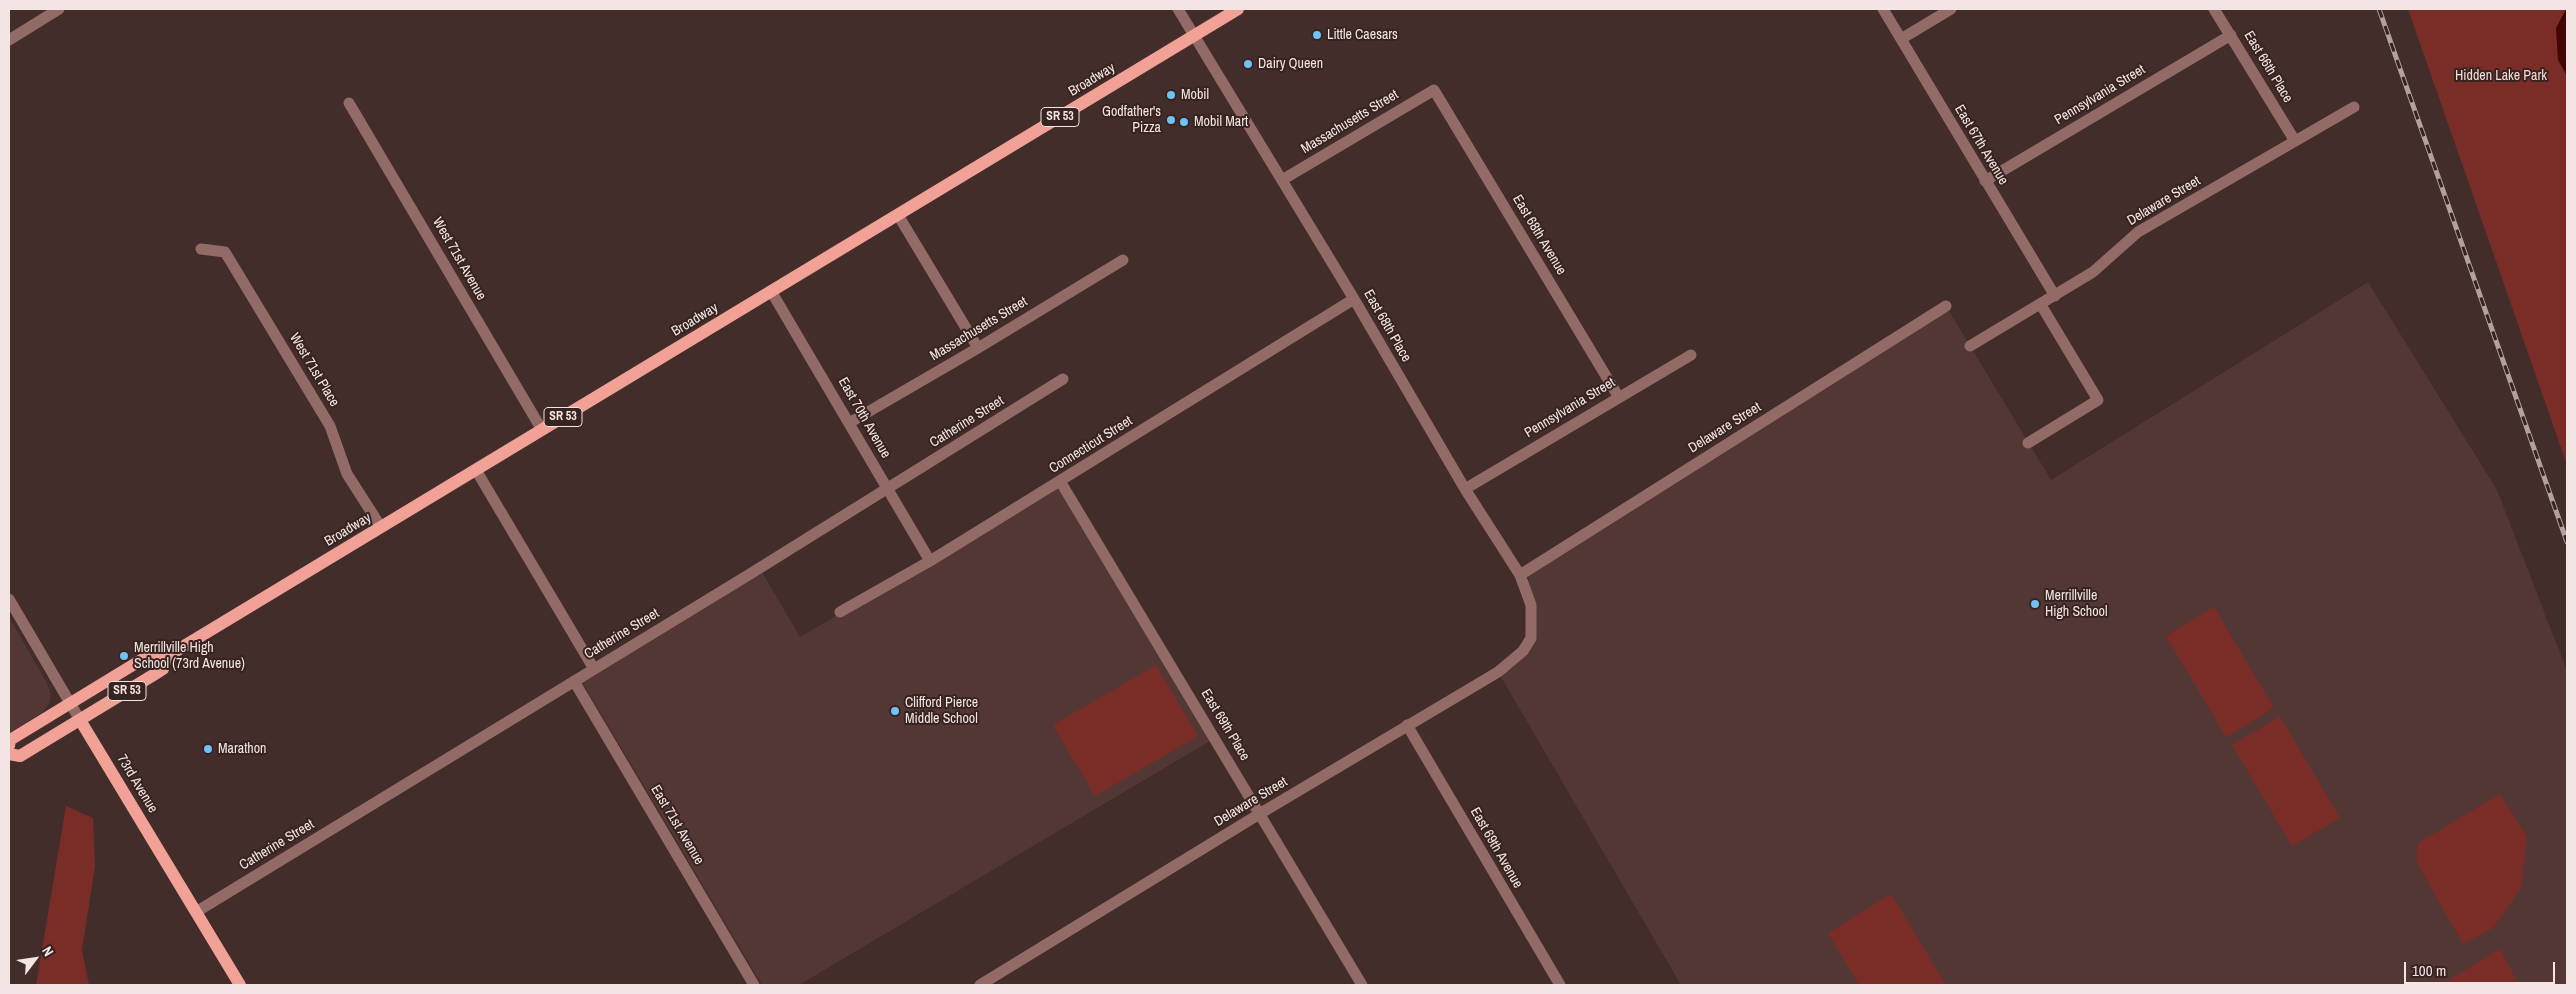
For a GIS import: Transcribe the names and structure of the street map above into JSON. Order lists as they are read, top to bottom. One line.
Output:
{"streets":{"main road":["Broadway","SR 53","73rd Avenue"],"street":["East 66th Place","Pennsylvania Street","Massachusetts Street","East 67th Avenue","Delaware Street","East 68th Avenue","West 71st Avenue","East 68th Place","West 71st Place","East 70th Avenue","Catherine Street","Connecticut Street","East 69th Place","East 71st Avenue","East 69th Avenue"]},"crossings":[["East 66th Place","Pennsylvania Street"],["East 66th Place","Delaware Street"],["Broadway","West 71st Avenue"],["Broadway","East 68th Place"],["Broadway","West 71st Place"],["Broadway","East 70th Avenue"],["Broadway","73rd Avenue"],["Pennsylvania Street","East 67th Avenue"],["Pennsylvania Street","East 68th Avenue"],["Pennsylvania Street","East 68th Place"],["Massachusetts Street","East 68th Avenue"],["Massachusetts Street","East 68th Place"],["Massachusetts Street","East 70th Avenue"],["East 67th Avenue","Delaware Street"],["Delaware Street","East 68th Place"],["Delaware Street","East 69th Place"],["Delaware Street","East 69th Avenue"],["East 68th Place","Connecticut Street"],["East 70th Avenue","Catherine Street"],["East 70th Avenue","Connecticut Street"],["Catherine Street","73rd Avenue"],["Catherine Street","East 71st Avenue"],["Connecticut Street","East 69th Place"]],"parks":["Hidden Lake Park"],"places":["Little Caesars","Dairy Queen","Mobil","Godfather's Pizza","Mobil Mart","Merrillville High School","Merrillville High School (73rd Avenue)","Clifford Pierce Middle School","Marathon"],"scale_bar":"100 m","north":"top right"}
